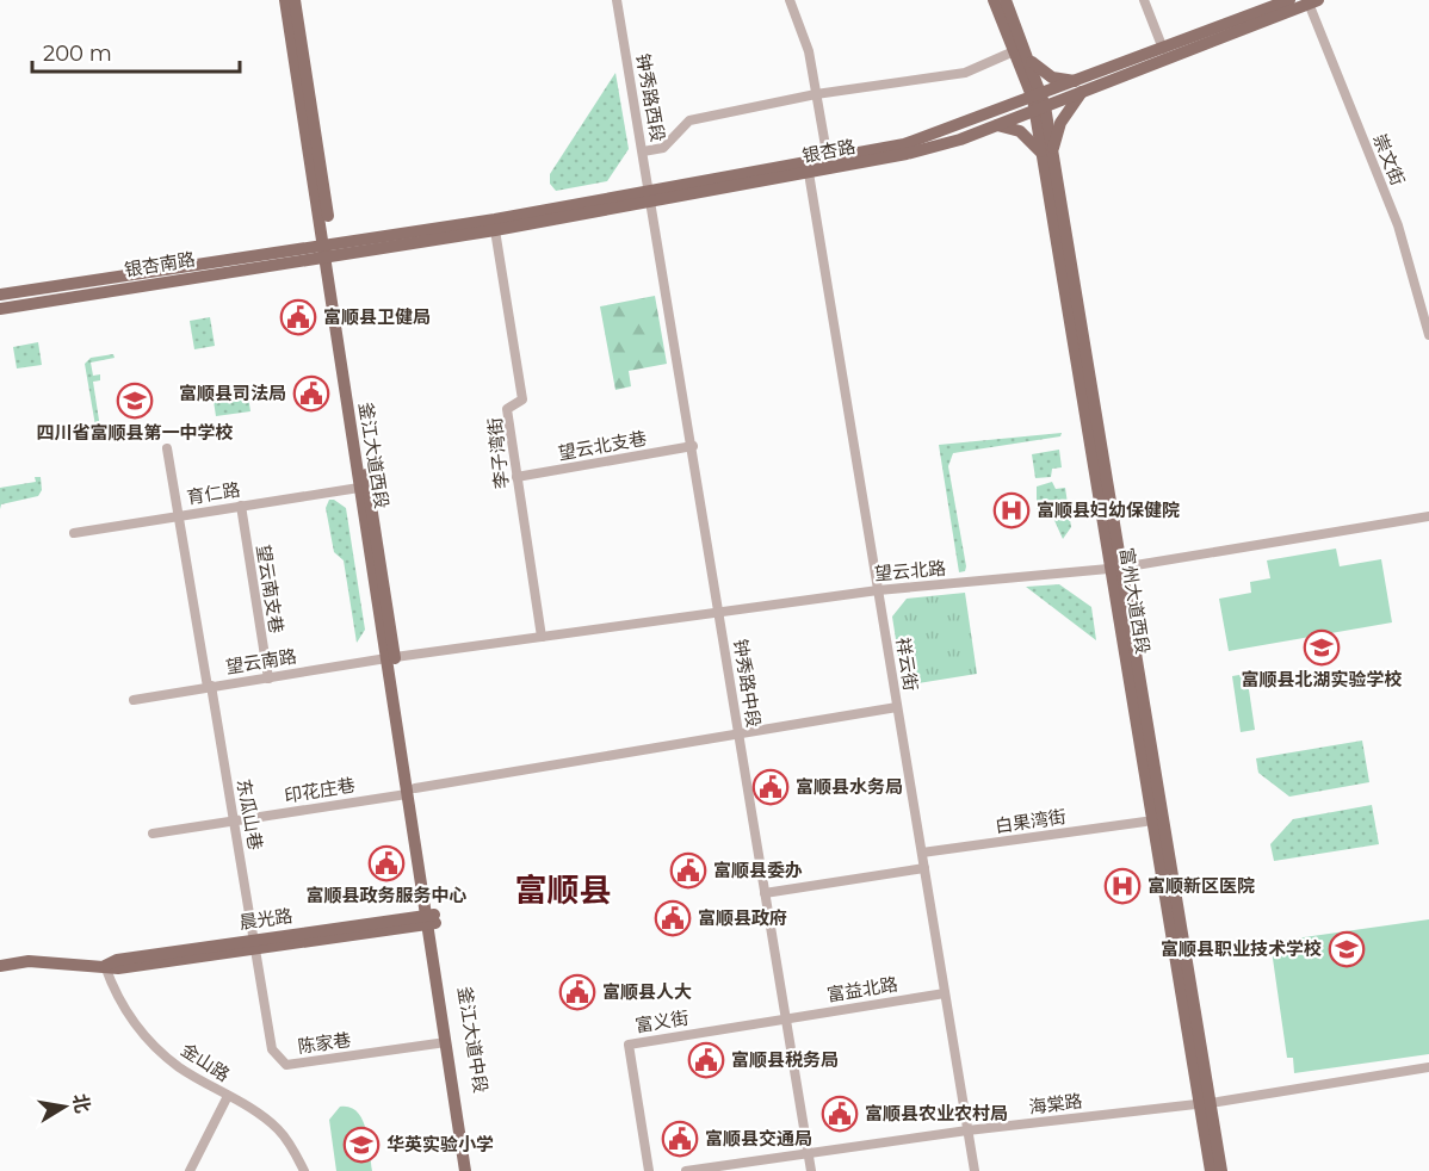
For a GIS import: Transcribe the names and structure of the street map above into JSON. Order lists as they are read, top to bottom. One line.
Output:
{"streets":{"main road":["银杏路","银杏南路","釜江大道西段","富州大道西段","晨光路","釜江大道中段"],"street":["钟秀路西段","崇文街","望云北支巷","李子湾街","育仁路","望云北路","望云南支巷","望云南路","祥云街","钟秀路中段","印花庄巷","东瓜山巷","白果湾街","富益北路","富义街","陈家巷","金山路","海棠路"]},"crossings":[["钟秀路西段","银杏路"],["钟秀路西段","钟秀路中段"],["银杏路","崇文街"],["银杏路","银杏南路"],["银杏路","李子湾街"],["银杏路","釜江大道西段"],["银杏路","富州大道西段"],["银杏路","祥云街"],["银杏路","钟秀路中段"],["银杏南路","釜江大道西段"],["望云北支巷","李子湾街"],["望云北支巷","钟秀路中段"],["李子湾街","望云北路"],["釜江大道西段","育仁路"],["釜江大道西段","望云北路"],["釜江大道西段","望云南路"],["釜江大道西段","印花庄巷"],["釜江大道西段","晨光路"],["釜江大道西段","釜江大道中段"],["育仁路","望云南支巷"],["育仁路","东瓜山巷"],["望云北路","富州大道西段"],["望云北路","望云南路"],["望云北路","祥云街"],["望云北路","钟秀路中段"],["望云南支巷","望云南路"],["富州大道西段","海棠路"],["望云南路","东瓜山巷"],["祥云街","印花庄巷"],["祥云街","白果湾街"],["祥云街","富益北路"],["祥云街","海棠路"],["钟秀路中段","印花庄巷"],["钟秀路中段","富益北路"],["钟秀路中段","富义街"],["钟秀路中段","海棠路"],["印花庄巷","东瓜山巷"],["东瓜山巷","晨光路"],["东瓜山巷","陈家巷"],["晨光路","釜江大道中段"],["晨光路","陈家巷"],["晨光路","金山路"],["富益北路","富义街"],["釜江大道中段","陈家巷"]],"districts":["富顺县"],"places":{"public building":["富顺县卫健局","富顺县司法局","富顺县水务局","富顺县政务服务中心","富顺县委办","富顺县政府","富顺县人大","富顺县税务局","富顺县农业农村局","富顺县交通局"],"school or university":["四川省富顺县第一中学校","富顺县北湖实验学校","富顺县职业技术学校","华英实验小学"],"hospital":["富顺县妇幼保健院","富顺新区医院"]},"scale_bar":"200 m","north":"right"}
